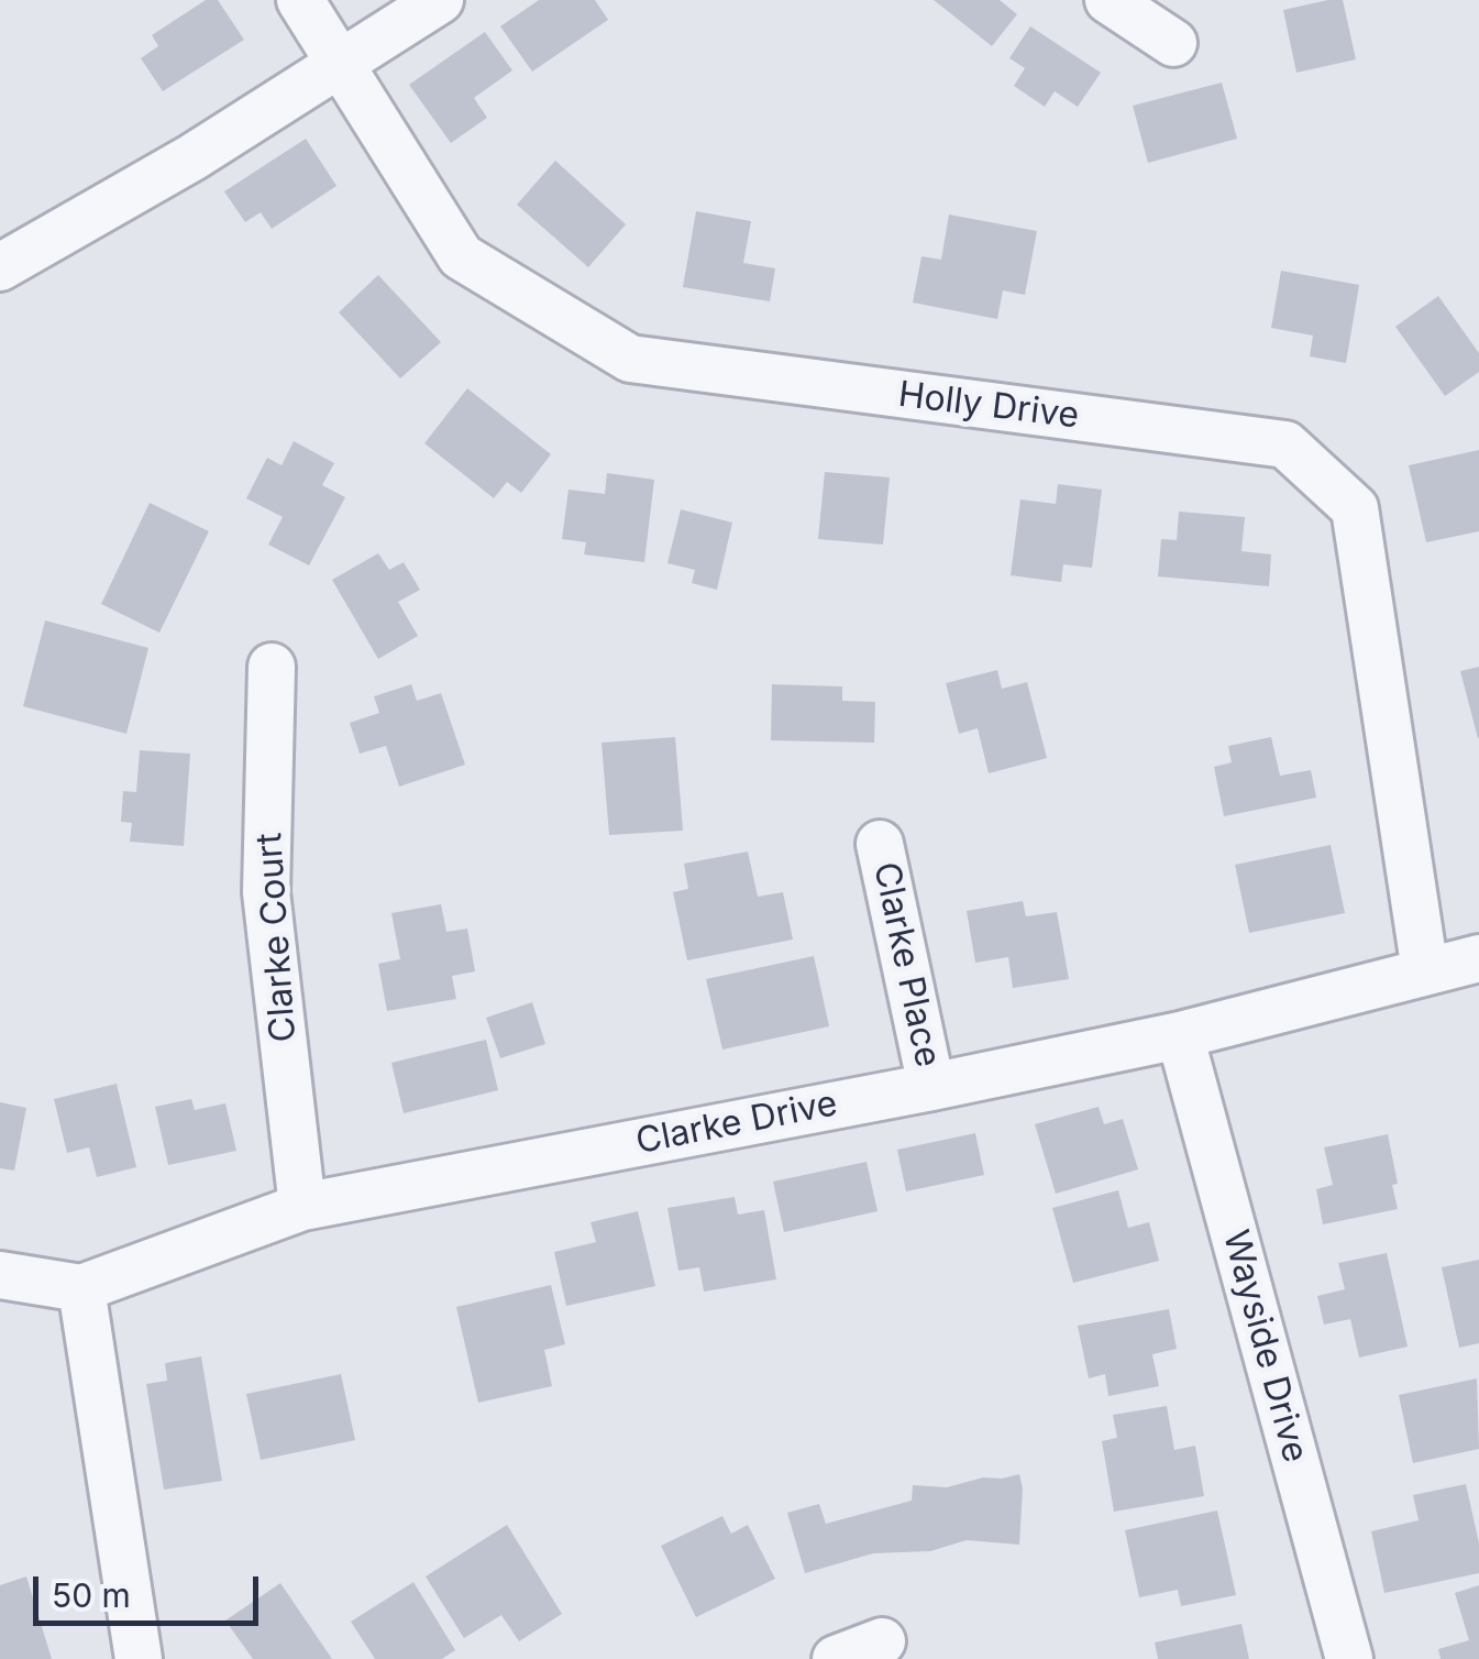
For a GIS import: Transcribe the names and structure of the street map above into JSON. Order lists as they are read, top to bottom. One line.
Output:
{"streets":{"street":["Holly Drive","Clarke Court","Clarke Place","Clarke Drive","Wayside Drive"]},"crossings":[["Holly Drive","Clarke Drive"],["Clarke Court","Clarke Drive"],["Clarke Place","Clarke Drive"],["Clarke Drive","Wayside Drive"]],"scale_bar":"50 m"}
